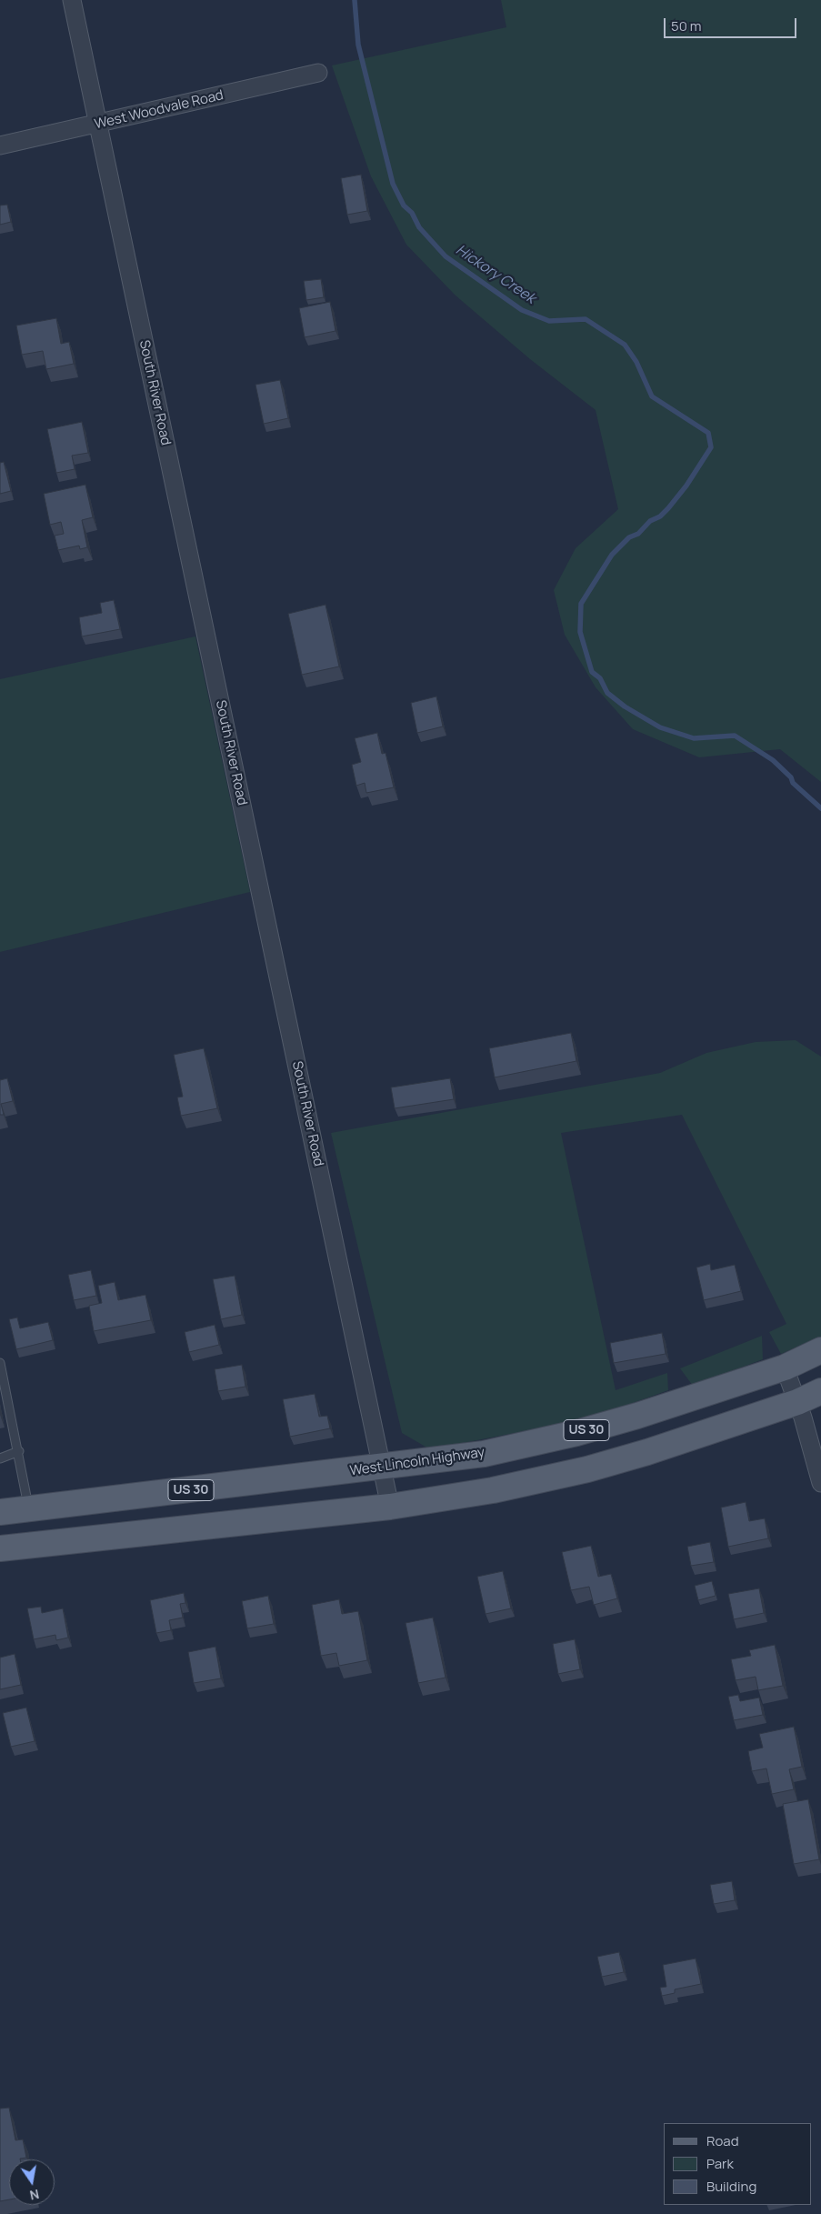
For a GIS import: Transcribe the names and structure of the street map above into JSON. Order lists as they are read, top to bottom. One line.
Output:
{"streets":{"main road":["US 30","West Lincoln Highway"],"street":["West Woodvale Road","South River Road"]},"crossings":[["West Woodvale Road","South River Road"],["South River Road","West Lincoln Highway"]],"water":["Hickory Creek"],"legend":["Road","Park","Building"],"scale_bar":"50 m","north":"bottom"}
